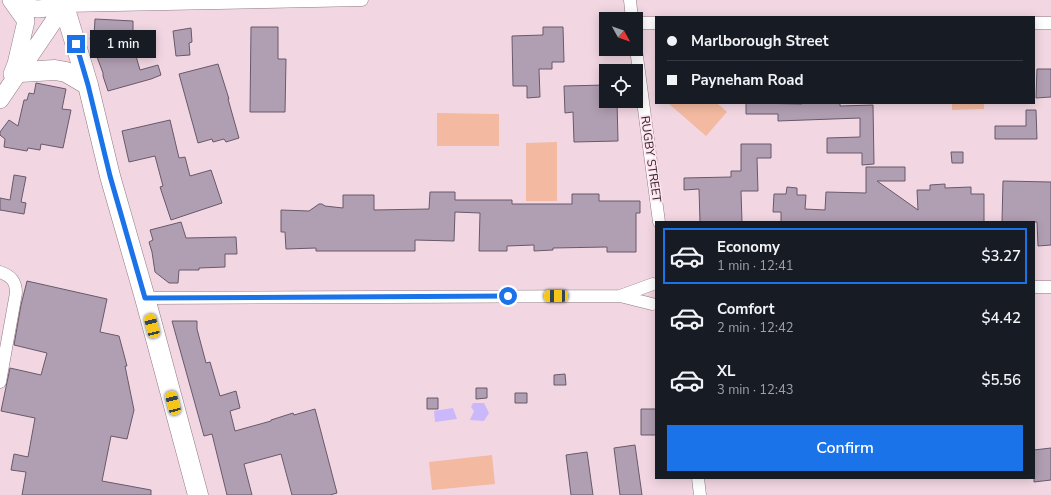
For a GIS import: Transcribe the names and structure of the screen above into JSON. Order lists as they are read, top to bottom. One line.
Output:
{"streets":{"street":["RUGBY STREET"]},"north":"bottom right","page":{"banner":["Marlborough Street","Payneham Road"],"bubble":"1 min","list":[{"name":"Economy","note":"1 min · 12:41","value":"$3.27"},{"name":"Comfort","note":"2 min · 12:42","value":"$4.42"},{"name":"XL","note":"3 min · 12:43","value":"$5.56"}],"buttons":"Confirm"}}
